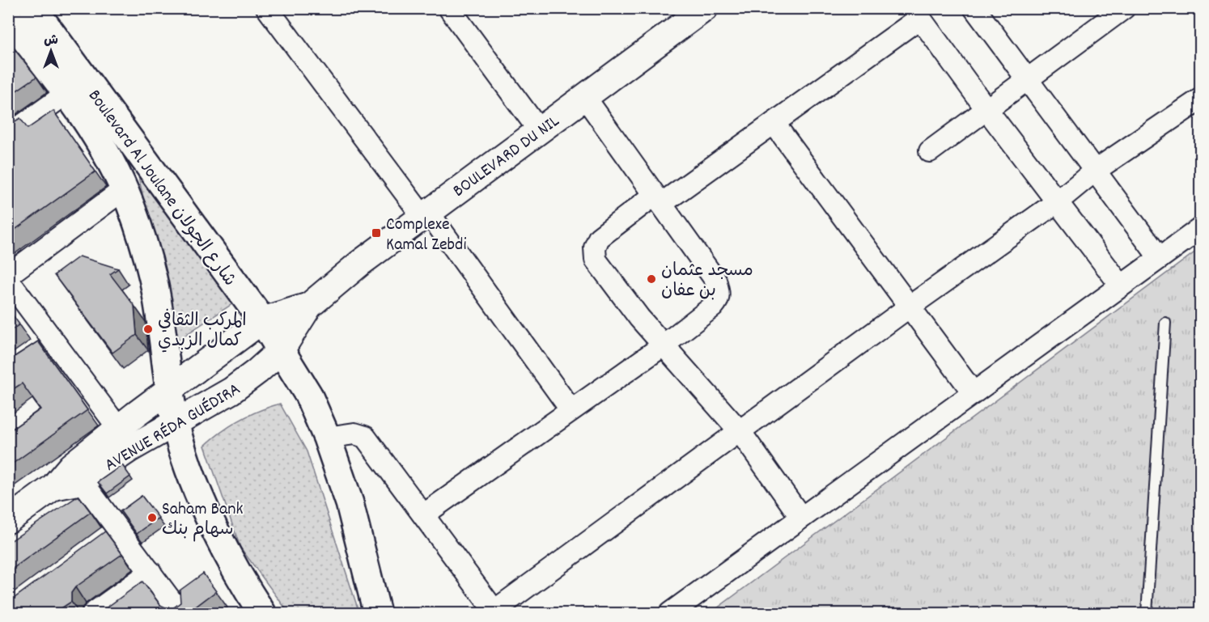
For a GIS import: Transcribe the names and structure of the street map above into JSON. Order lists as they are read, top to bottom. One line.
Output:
{"streets":{"main road":["Boulevard Al Joulane شارع الجولان"],"street":["BOULEVARD DU NIL","AVENUE RÉDA GUÉDIRA"]},"crossings":[["BOULEVARD DU NIL","Boulevard Al Joulane شارع الجولان"],["BOULEVARD DU NIL","AVENUE RÉDA GUÉDIRA"],["Boulevard Al Joulane شارع الجولان","AVENUE RÉDA GUÉDIRA"]],"places":{"transit":["Complexe Kamal Zebdi"],"other":["مسجد عثمان بن عفان","المركب الثقافي كمال الزبدي","Saham Bank سهام بنك"]},"north":"top"}
